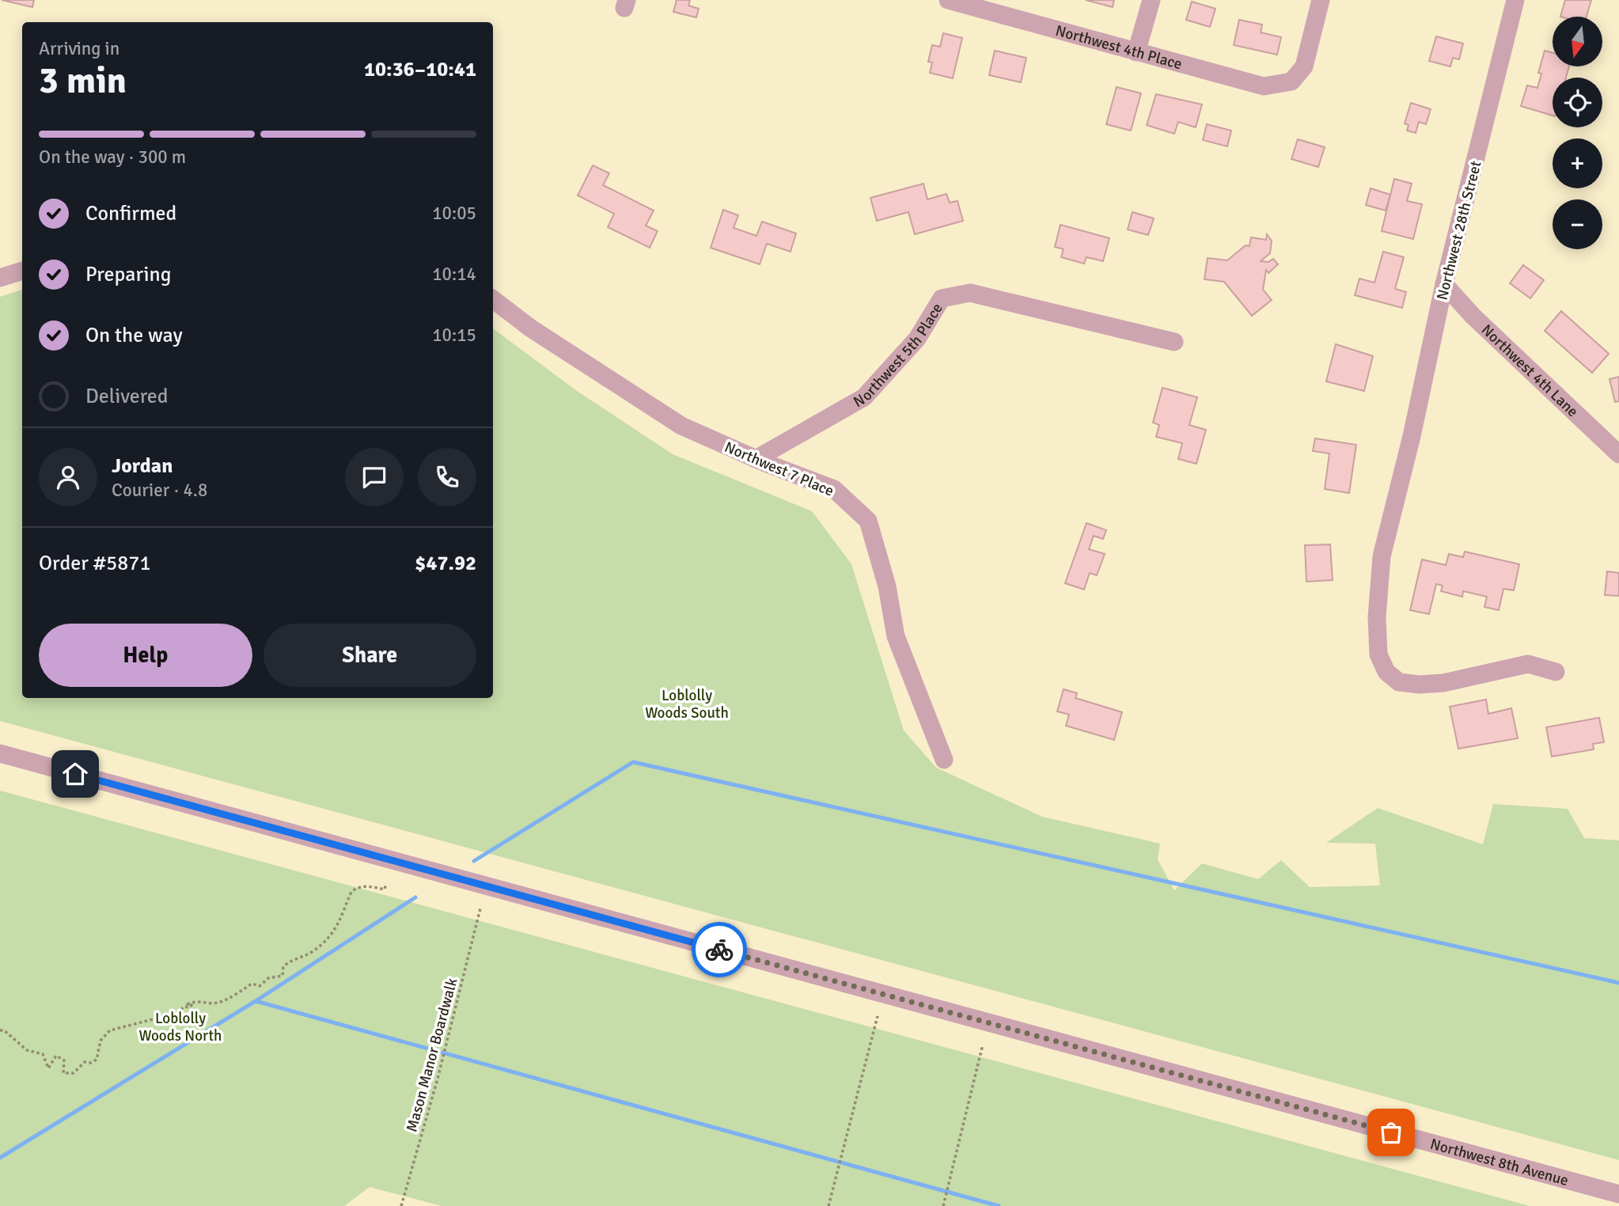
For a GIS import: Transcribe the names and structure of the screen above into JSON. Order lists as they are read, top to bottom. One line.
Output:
{"streets":{"street":["Northwest 4th Place","Northwest 28th Street","Northwest 5th Place","Northwest 4th Lane","Northwest 7 Place","Northwest 8th Avenue"],"path":["Mason Manor Boardwalk"]},"crossings":[["Northwest 28th Street","Northwest 4th Lane"],["Northwest 5th Place","Northwest 7 Place"]],"parks":["Loblolly Woods South","Loblolly Woods North"],"north":"bottom","page":{"map_buttons":["+","−"],"heading":["3 min","Arriving in","10:36–10:41"],"panel":["Jordan","Courier · 4.8","Order #5871","$47.92"],"bar":"On the way · 300 m","list":[["Confirmed","10:05"],["Preparing","10:14"],["On the way","10:15"],"Delivered"],"buttons":["Help","Share"]}}
